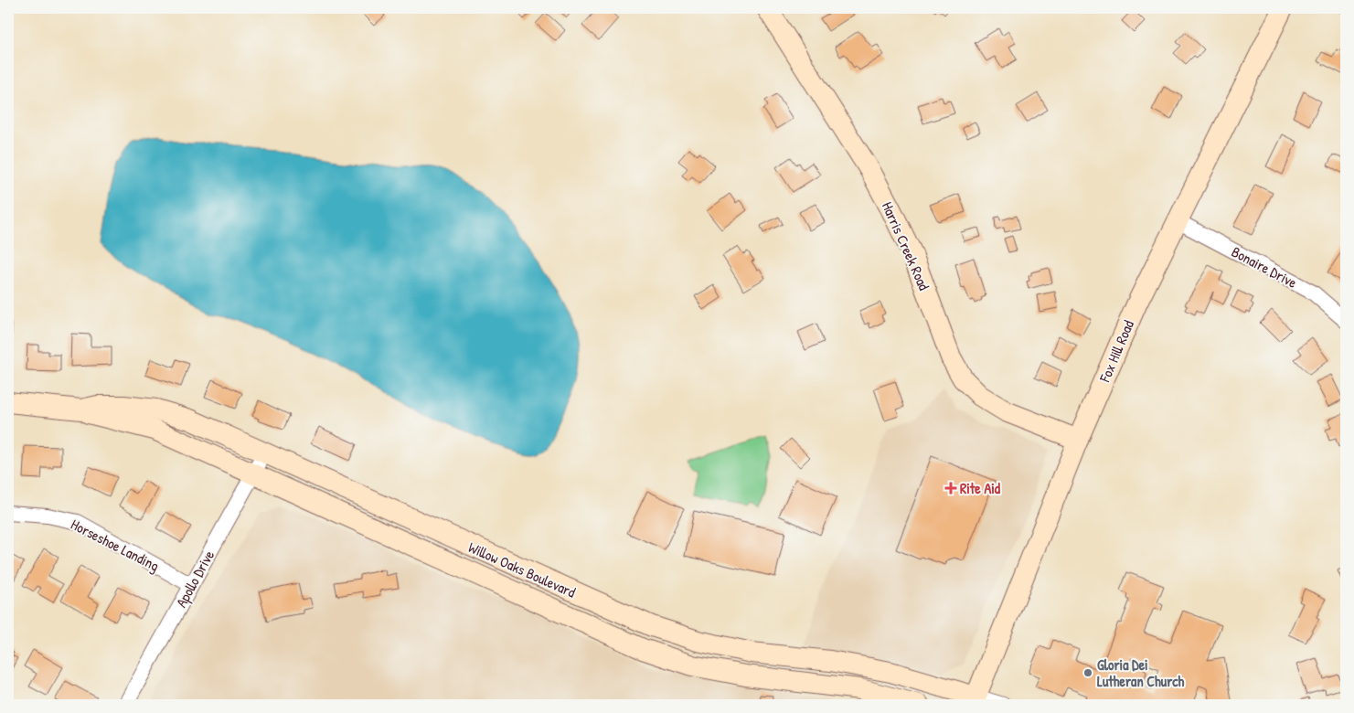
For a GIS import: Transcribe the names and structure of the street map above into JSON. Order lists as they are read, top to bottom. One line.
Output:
{"streets":{"street":["Harris Creek Road","Bonaire Drive","Fox Hill Road","Horseshoe Landing","Willow Oaks Boulevard","Apollo Drive"]},"crossings":[["Harris Creek Road","Fox Hill Road"],["Bonaire Drive","Fox Hill Road"],["Fox Hill Road","Willow Oaks Boulevard"],["Horseshoe Landing","Apollo Drive"],["Willow Oaks Boulevard","Apollo Drive"]],"places":{"health":["Rite Aid"],"other":["Gloria Dei Lutheran Church"]}}
